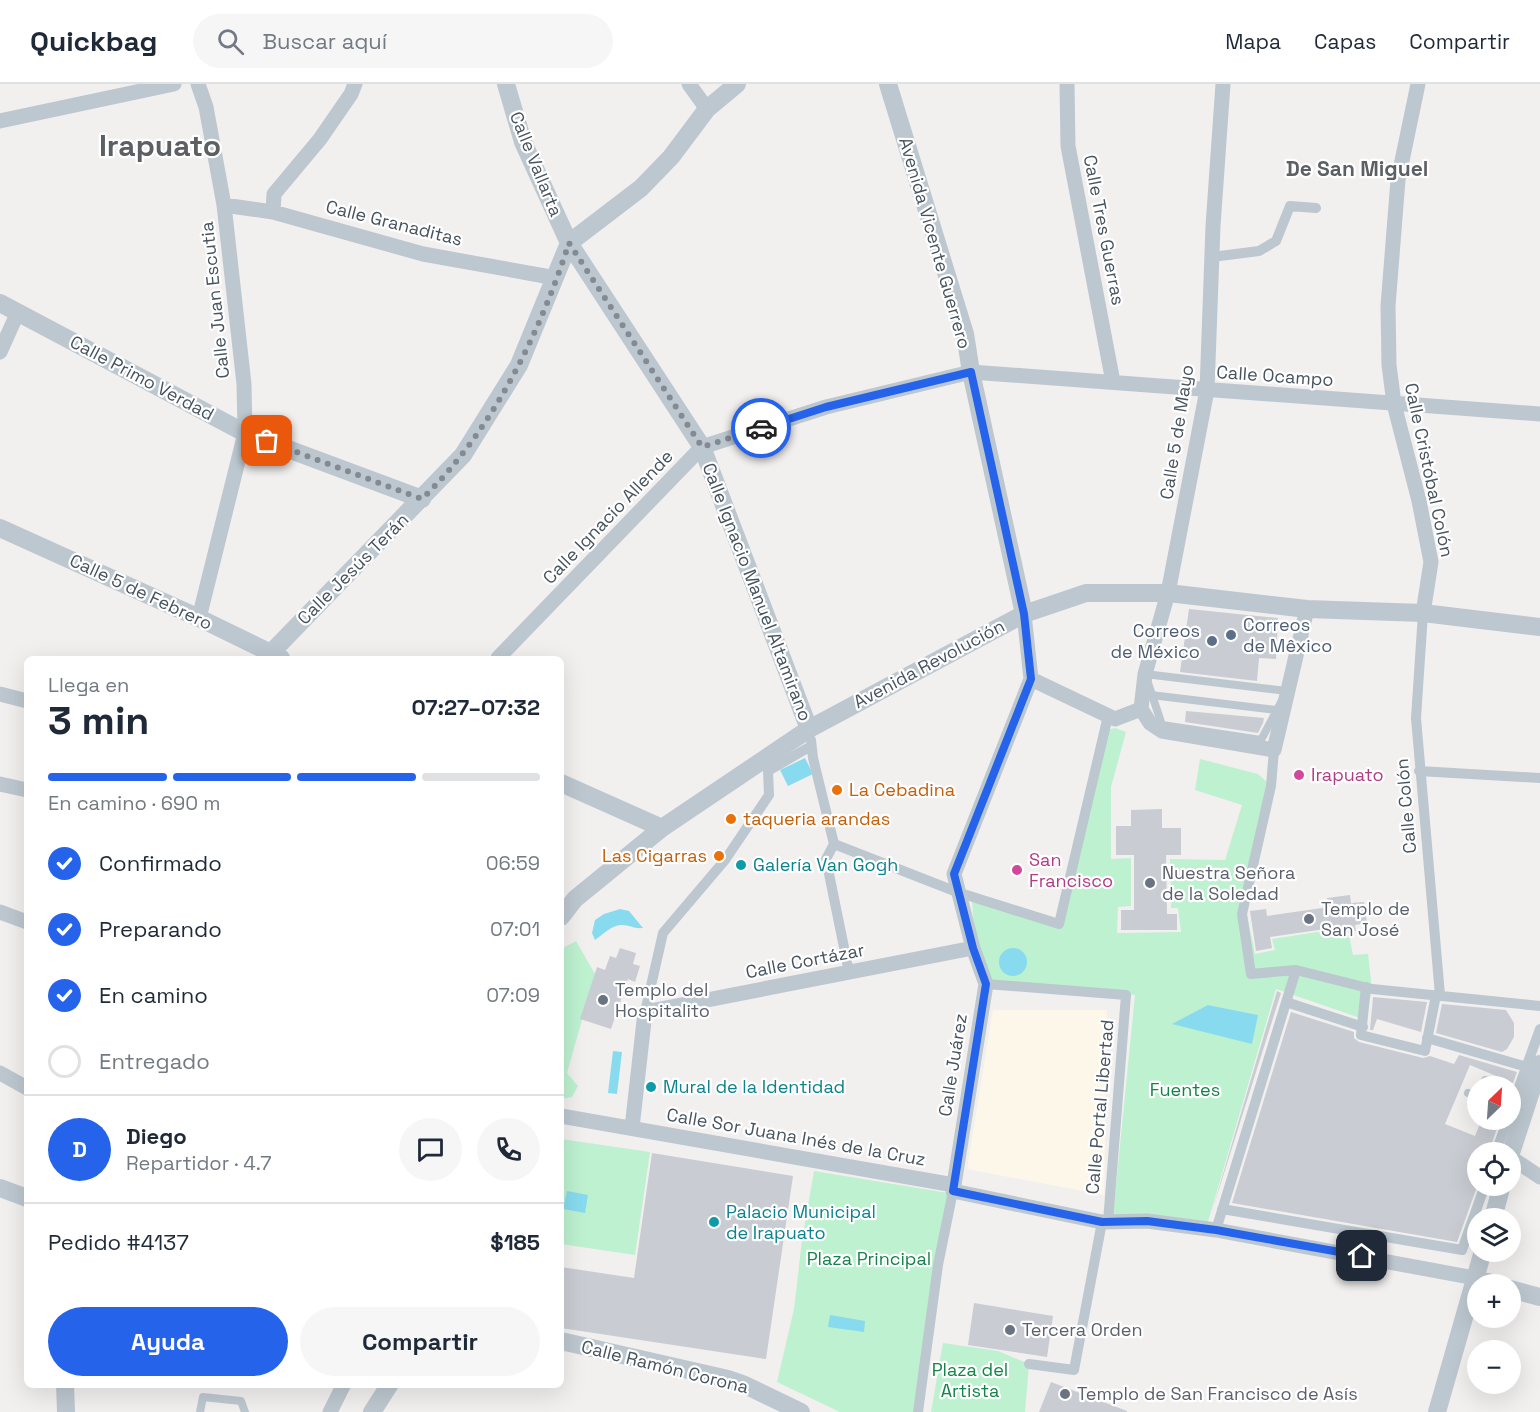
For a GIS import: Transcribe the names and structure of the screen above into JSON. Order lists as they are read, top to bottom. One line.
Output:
{"streets":{"street":["Calle Vallarta","Calle Granaditas","Calle Tres Guerras","Avenida Vicente Guerrero","Calle Juan Escutia","Calle Ocampo","Calle Primo Verdad","Calle 5 de Mayo","Calle Cristóbal Colón","Calle Ignacio Allende","Calle Jesús Terán","Calle 5 de Febrero","Calle Ignacio Manuel Altamirano","Avenida Revolución","Calle Colón","Calle Cortázar","Calle Juárez","Calle Portal Libertad","Calle Sor Juana Inés de la Cruz","Calle Ramón Corona"]},"crossings":[["Calle Vallarta","Calle Jesús Terán"],["Calle Vallarta","Calle Ignacio Manuel Altamirano"],["Calle Granaditas","Calle Juan Escutia"],["Calle Granaditas","Calle Jesús Terán"],["Calle Tres Guerras","Calle Ocampo"],["Avenida Vicente Guerrero","Calle Ocampo"],["Avenida Vicente Guerrero","Calle Ignacio Allende"],["Avenida Vicente Guerrero","Avenida Revolución"],["Calle Juan Escutia","Calle Primo Verdad"],["Calle Juan Escutia","Calle 5 de Febrero"],["Calle Ocampo","Calle 5 de Mayo"],["Calle Ocampo","Calle Cristóbal Colón"],["Calle Ocampo","Calle Ignacio Allende"],["Calle Primo Verdad","Calle Jesús Terán"],["Calle 5 de Mayo","Avenida Revolución"],["Calle Cristóbal Colón","Avenida Revolución"],["Calle Cristóbal Colón","Calle Colón"],["Calle Ignacio Allende","Calle Ignacio Manuel Altamirano"],["Calle Jesús Terán","Calle Ignacio Manuel Altamirano"],["Calle Ignacio Manuel Altamirano","Avenida Revolución"],["Avenida Revolución","Calle Colón"],["Calle Cortázar","Calle Juárez"],["Calle Juárez","Calle Portal Libertad"],["Calle Juárez","Calle Sor Juana Inés de la Cruz"],["Calle Portal Libertad","Calle Sor Juana Inés de la Cruz"]],"districts":["Irapuato","De San Miguel"],"parks":["Fuentes","Plaza Principal","Plaza del Artista"],"places":["Correos de Mêxico","Correos de México","Irapuato","La Cebadina","taqueria arandas","Las Cigarras","Galería Van Gogh","San Francisco","Nuestra Señora de la Soledad","Templo de San José","Templo del Hospitalito","Mural de la Identidad","Palacio Municipal de Irapuato","Tercera Orden","Templo de San Francisco de Asís"],"north":"top right","page":{"header":"Quickbag","search":"Buscar aquí","nav":["Mapa","Capas","Compartir"],"heading":["3 min","Llega en","07:27–07:32"],"panel":["Diego","Repartidor · 4.7","Pedido #4137","$185"],"bar":"En camino · 690 m","list":[["Confirmado","06:59"],["Preparando","07:01"],["En camino","07:09"],"Entregado"],"map_buttons":["+","−"],"round":"D","buttons":["Ayuda","Compartir"]}}
